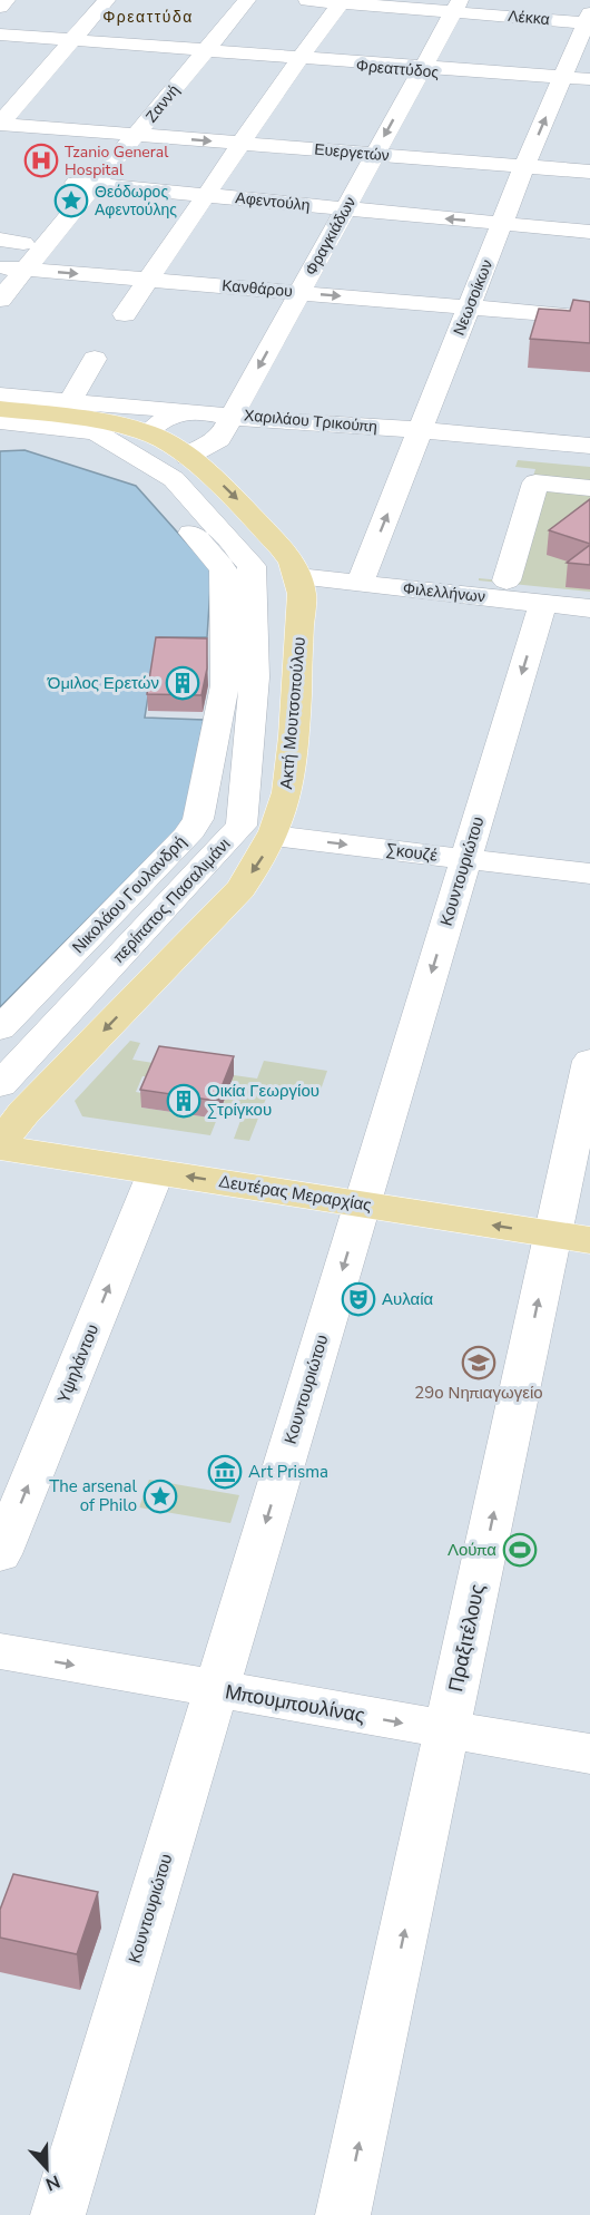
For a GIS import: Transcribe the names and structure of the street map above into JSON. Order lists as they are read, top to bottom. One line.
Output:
{"streets":{"main road":["Ακτή Μουτσοπούλου","Δευτέρας Μεραρχίας"],"street":["Λέκκα","Φρεαττύδος","Ζαννή","Ευεργετών","Αφεντούλη","Φραγκιάδων","Κανθάρου","Νεωσοίκων","Χαριλάου Τρικούπη","Φιλελλήνων","Σκουζέ","Κουντουριώτου","Νικολάου Γουλανδρή","περίπατος Πασαλιμάνι","Υψηλάντου","Πραξιτέλους","Μπουμπουλίνας"]},"crossings":[["Λέκκα","Φραγκιάδων"],["Λέκκα","Νεωσοίκων"],["Φρεαττύδος","Ζαννή"],["Φρεαττύδος","Φραγκιάδων"],["Φρεαττύδος","Νεωσοίκων"],["Ζαννή","Ευεργετών"],["Ζαννή","Αφεντούλη"],["Ζαννή","Κανθάρου"],["Ευεργετών","Φραγκιάδων"],["Ευεργετών","Νεωσοίκων"],["Αφεντούλη","Φραγκιάδων"],["Αφεντούλη","Νεωσοίκων"],["Φραγκιάδων","Κανθάρου"],["Φραγκιάδων","Χαριλάου Τρικούπη"],["Φραγκιάδων","Ακτή Μουτσοπούλου"],["Κανθάρου","Νεωσοίκων"],["Νεωσοίκων","Χαριλάου Τρικούπη"],["Νεωσοίκων","Φιλελλήνων"],["Χαριλάου Τρικούπη","Ακτή Μουτσοπούλου"],["Φιλελλήνων","Ακτή Μουτσοπούλου"],["Φιλελλήνων","Κουντουριώτου"],["Ακτή Μουτσοπούλου","Σκουζέ"],["Ακτή Μουτσοπούλου","Δευτέρας Μεραρχίας"],["Σκουζέ","Κουντουριώτου"],["Κουντουριώτου","Δευτέρας Μεραρχίας"],["Κουντουριώτου","Μπουμπουλίνας"],["Δευτέρας Μεραρχίας","Υψηλάντου"],["Δευτέρας Μεραρχίας","Πραξιτέλους"],["Πραξιτέλους","Μπουμπουλίνας"]],"one_way":["Κανθάρου","Σκουζέ","Κουντουριώτου","Δευτέρας Μεραρχίας","Υψηλάντου","Πραξιτέλους","Μπουμπουλίνας"],"districts":["Φρεαττύδα"],"places":{"hospital":["Tzanio General Hospital"],"place":["Θεόδωρος Αφεντούλης","The arsenal of Philo"],"building":["Όμιλος Ερετών","Οικία Γεωργίου Στρίγκου"],"theatre":["Αυλαία"],"school or university":["29ο Νηπιαγωγείο"],"museum":["Art Prisma"],"sports":["Λούπα"]},"north":"bottom"}
